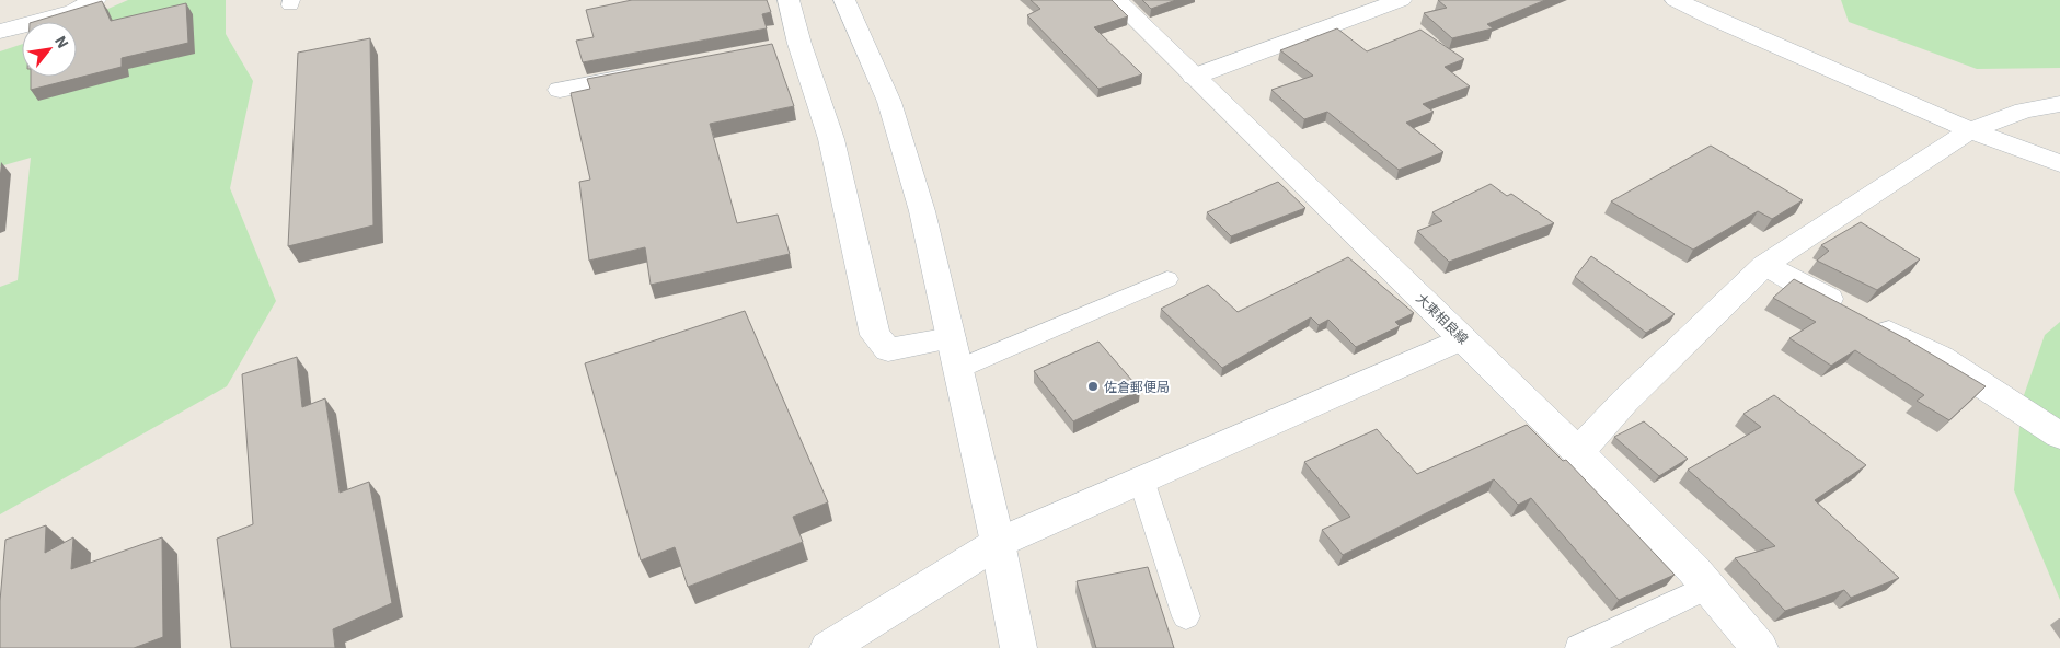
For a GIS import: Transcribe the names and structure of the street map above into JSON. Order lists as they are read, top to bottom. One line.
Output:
{"streets":{"street":["大東相良線"]},"places":["佐倉郵便局"],"north":"top right"}
